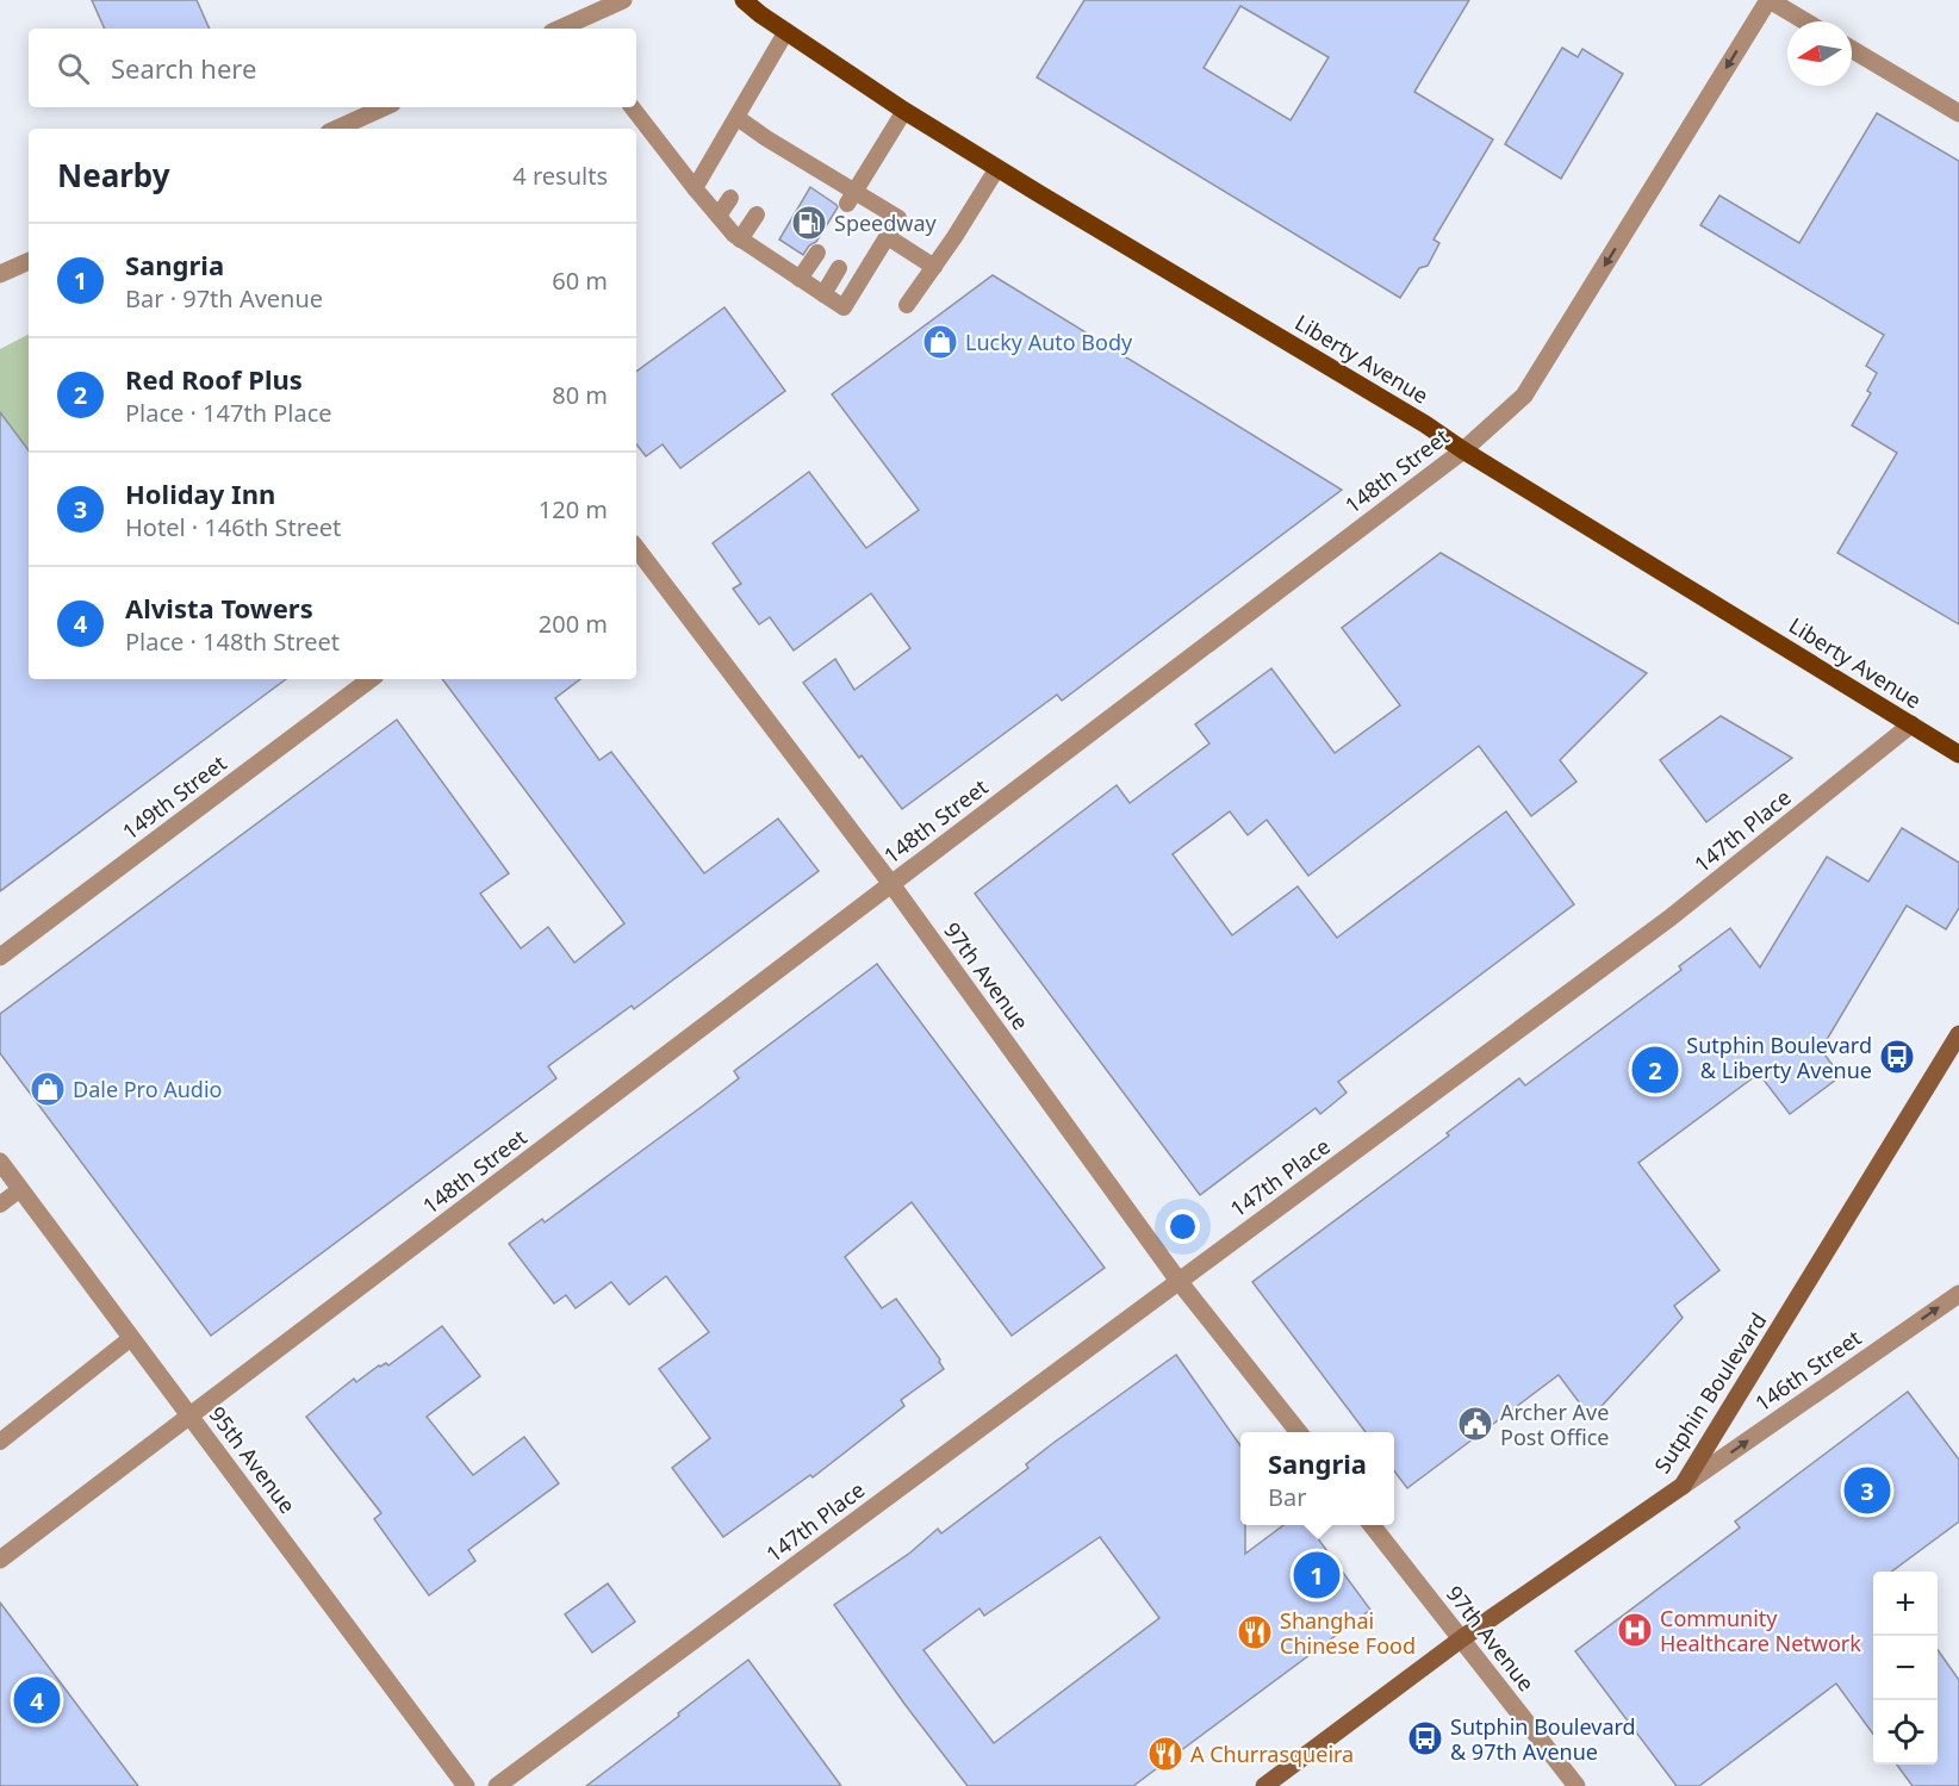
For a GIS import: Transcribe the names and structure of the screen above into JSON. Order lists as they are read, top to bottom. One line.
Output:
{"streets":{"main road":["Liberty Avenue","Sutphin Boulevard"],"street":["148th Street","149th Street","147th Place","97th Avenue","146th Street","95th Avenue"]},"crossings":[["Liberty Avenue","148th Street"],["Liberty Avenue","147th Place"],["148th Street","97th Avenue"],["148th Street","95th Avenue"],["147th Place","97th Avenue"],["97th Avenue","Sutphin Boulevard"],["146th Street","Sutphin Boulevard"]],"one_way":["146th Street"],"places":{"fuel station":["Speedway"],"shop":["Lucky Auto Body","Dale Pro Audio"],"bus stop":["Sutphin Boulevard & Liberty Avenue","Sutphin Boulevard & 97th Avenue"],"public building":["Archer Ave Post Office"],"hospital":["Community Healthcare Network"],"restaurant":["Shanghai Chinese Food","A Churrasqueira"]},"north":"left","page":{"search":"Search here","heading":["Nearby","4 results"],"list":[{"mark":"1","name":"Sangria","note":"Bar · 97th Avenue","value":"60 m"},{"mark":"2","name":"Red Roof Plus","note":"Place · 147th Place","value":"80 m"},{"mark":"3","name":"Holiday Inn","note":"Hotel · 146th Street","value":"120 m"},{"mark":"4","name":"Alvista Towers","note":"Place · 148th Street","value":"200 m"}],"pins":["2","3","1","4"],"popup":["Sangria","Bar"],"map_buttons":["+","−"]}}
